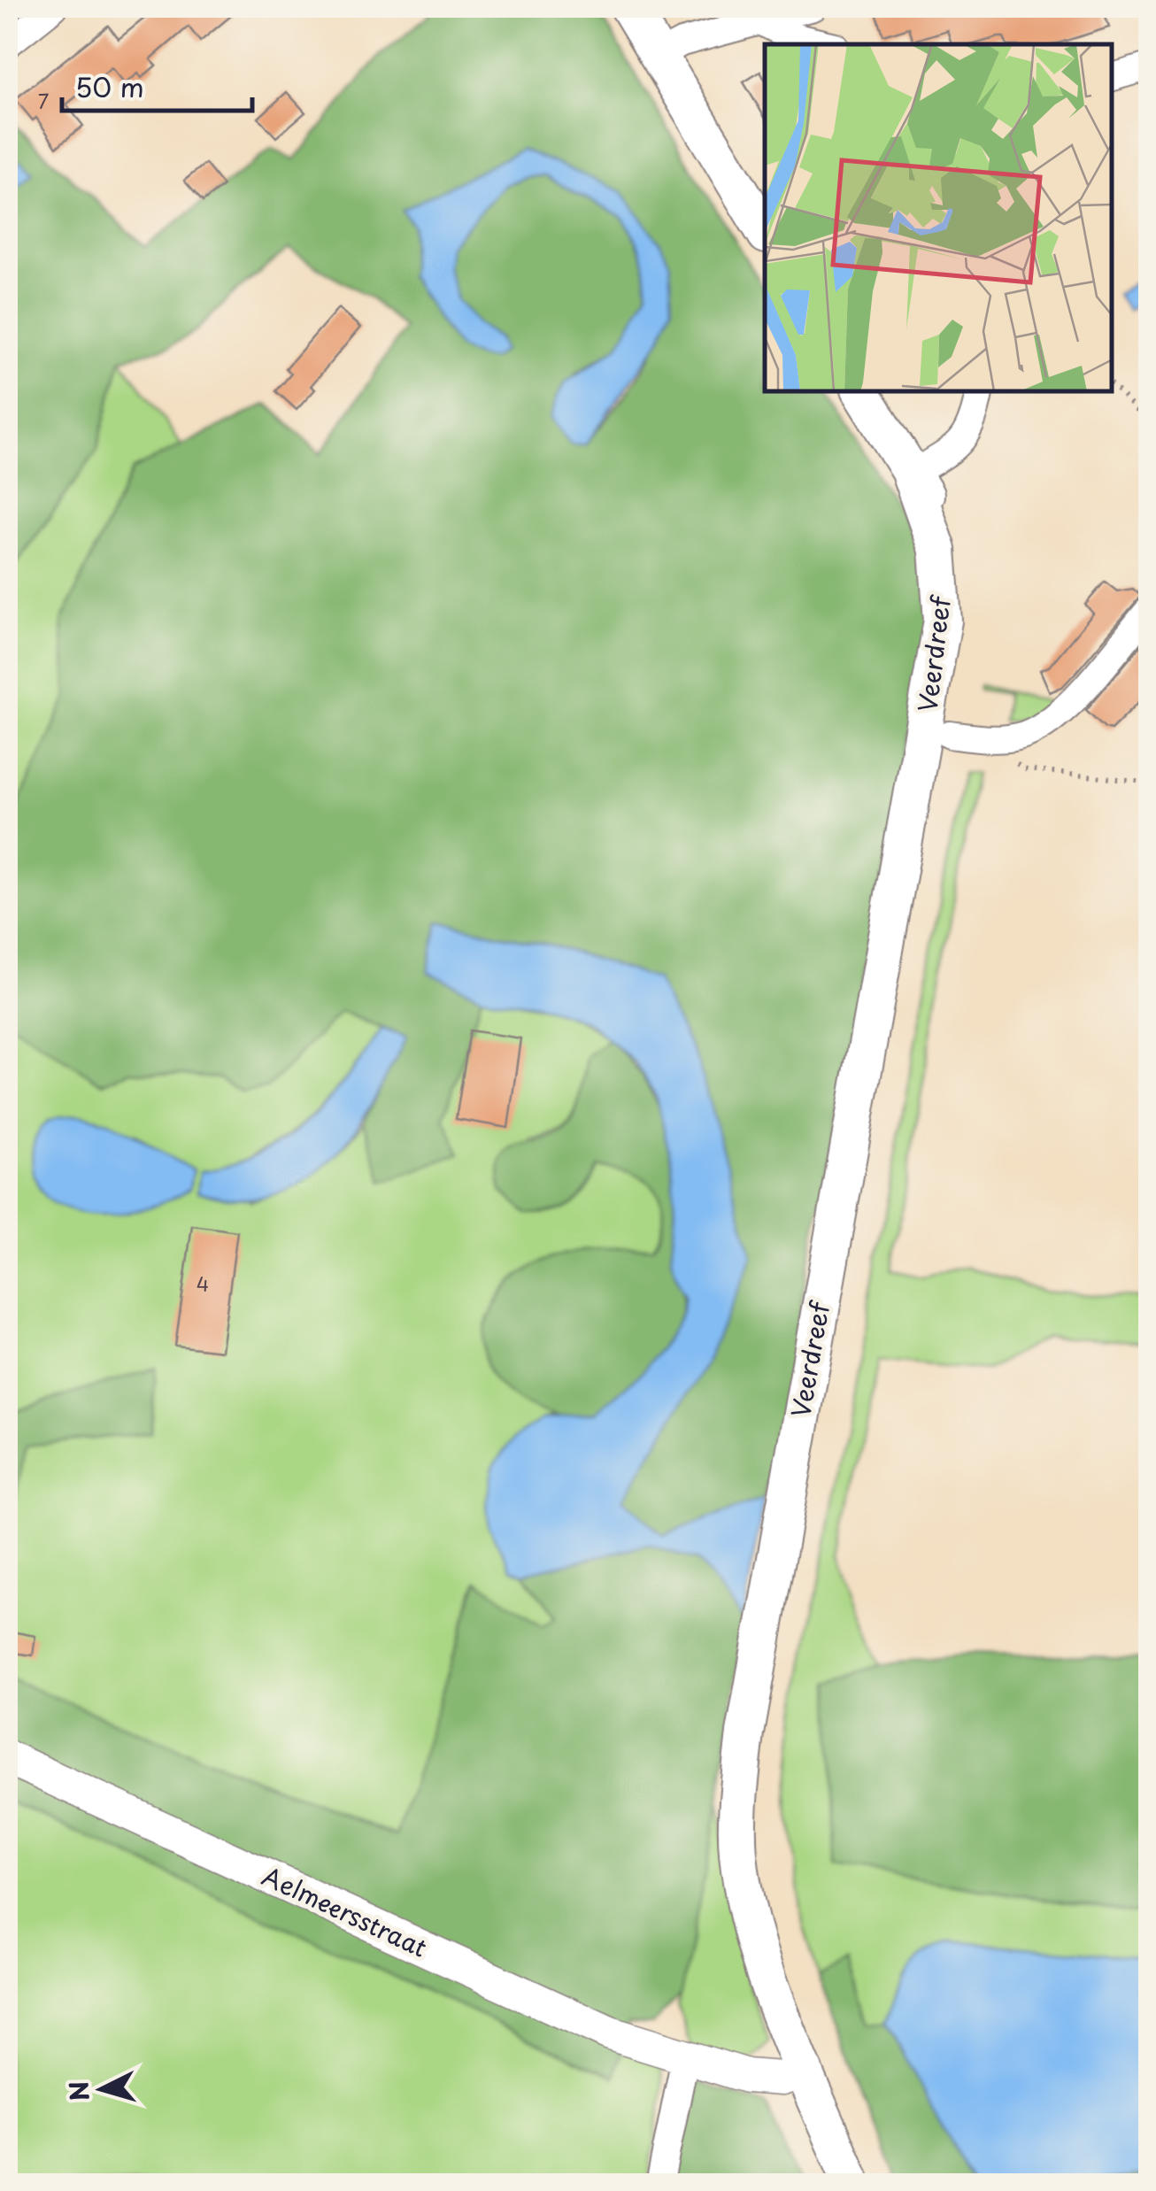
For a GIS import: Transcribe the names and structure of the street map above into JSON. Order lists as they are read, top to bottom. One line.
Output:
{"streets":{"main road":["Veerdreef"],"street":["Aelmeersstraat"]},"house_numbers":["7","4"],"scale_bar":"50 m","north":"left"}
